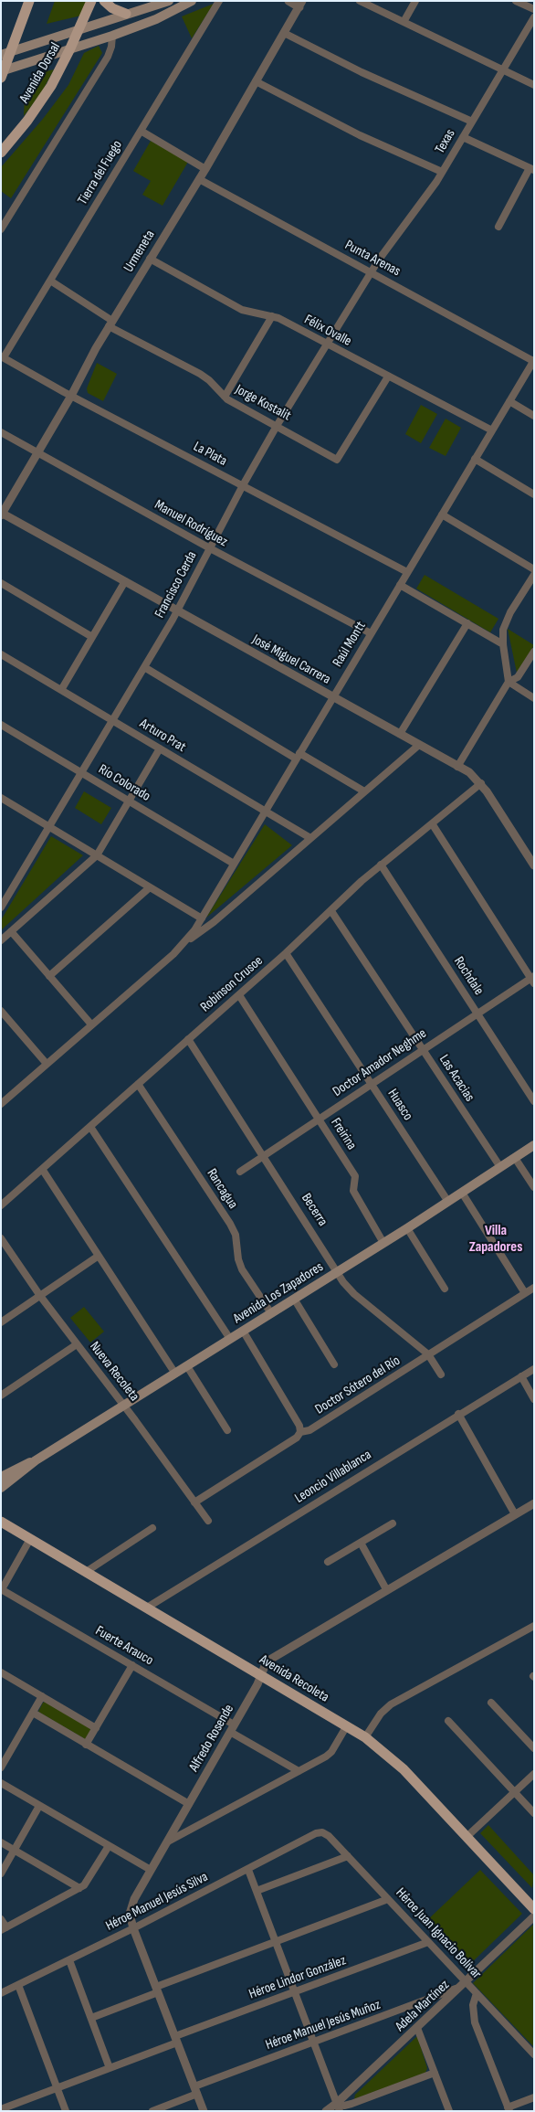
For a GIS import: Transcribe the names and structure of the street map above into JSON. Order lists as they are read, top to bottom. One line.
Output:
{"streets":{"main road":["Avenida Dorsal","Avenida Los Zapadores","Avenida Recoleta"],"street":["Texas","Tierra del Fuego","Urmeneta","Punta Arenas","Félix Ovalle","Jorge Kostalit","La Plata","Manuel Rodríguez","Francisco Cerda","Raúl Montt","José Miguel Carrera","Arturo Prat","Río Colorado","Rochdale","Robinson Crusoe","Doctor Amador Neghme","Las Acacias","Huasco","Freirina","Rancagua","Becerra","Nueva Recoleta","Doctor Sótero del Río","Leoncio Villablanca","Fuerte Arauco","Alfredo Rosende","Héroe Manuel Jesús Silva","Héroe Juan Ignacio Bolívar","Héroe Lindor González","Adela Martínez","Héroe Manuel Jesús Muñoz"]},"crossings":[["Texas","Punta Arenas"],["Texas","Francisco Cerda"],["Tierra del Fuego","Jorge Kostalit"],["Tierra del Fuego","La Plata"],["Urmeneta","Punta Arenas"],["Urmeneta","Félix Ovalle"],["Urmeneta","Jorge Kostalit"],["Urmeneta","La Plata"],["Urmeneta","Manuel Rodríguez"],["Urmeneta","José Miguel Carrera"],["Punta Arenas","Francisco Cerda"],["Punta Arenas","Raúl Montt"],["Félix Ovalle","Jorge Kostalit"],["Félix Ovalle","Francisco Cerda"],["Félix Ovalle","Raúl Montt"],["Jorge Kostalit","Francisco Cerda"],["La Plata","Francisco Cerda"],["La Plata","Raúl Montt"],["Manuel Rodríguez","Francisco Cerda"],["Manuel Rodríguez","Raúl Montt"],["Francisco Cerda","José Miguel Carrera"],["Francisco Cerda","Arturo Prat"],["Francisco Cerda","Río Colorado"],["Raúl Montt","José Miguel Carrera"],["Raúl Montt","Arturo Prat"],["Raúl Montt","Río Colorado"],["José Miguel Carrera","Robinson Crusoe"],["Rochdale","Robinson Crusoe"],["Rochdale","Doctor Amador Neghme"],["Robinson Crusoe","Las Acacias"],["Robinson Crusoe","Huasco"],["Robinson Crusoe","Freirina"],["Robinson Crusoe","Rancagua"],["Robinson Crusoe","Becerra"],["Doctor Amador Neghme","Las Acacias"],["Doctor Amador Neghme","Huasco"],["Doctor Amador Neghme","Freirina"],["Doctor Amador Neghme","Becerra"],["Las Acacias","Avenida Los Zapadores"],["Huasco","Avenida Los Zapadores"],["Freirina","Avenida Los Zapadores"],["Rancagua","Avenida Los Zapadores"],["Becerra","Avenida Los Zapadores"],["Becerra","Doctor Sótero del Río"],["Avenida Los Zapadores","Nueva Recoleta"],["Nueva Recoleta","Doctor Sótero del Río"],["Leoncio Villablanca","Avenida Recoleta"],["Fuerte Arauco","Alfredo Rosende"],["Avenida Recoleta","Alfredo Rosende"],["Alfredo Rosende","Héroe Manuel Jesús Silva"],["Alfredo Rosende","Héroe Lindor González"],["Alfredo Rosende","Héroe Manuel Jesús Muñoz"],["Héroe Manuel Jesús Silva","Héroe Juan Ignacio Bolívar"],["Héroe Juan Ignacio Bolívar","Héroe Lindor González"],["Héroe Juan Ignacio Bolívar","Adela Martínez"],["Héroe Juan Ignacio Bolívar","Héroe Manuel Jesús Muñoz"],["Adela Martínez","Héroe Manuel Jesús Muñoz"]],"districts":["Villa Zapadores"]}
